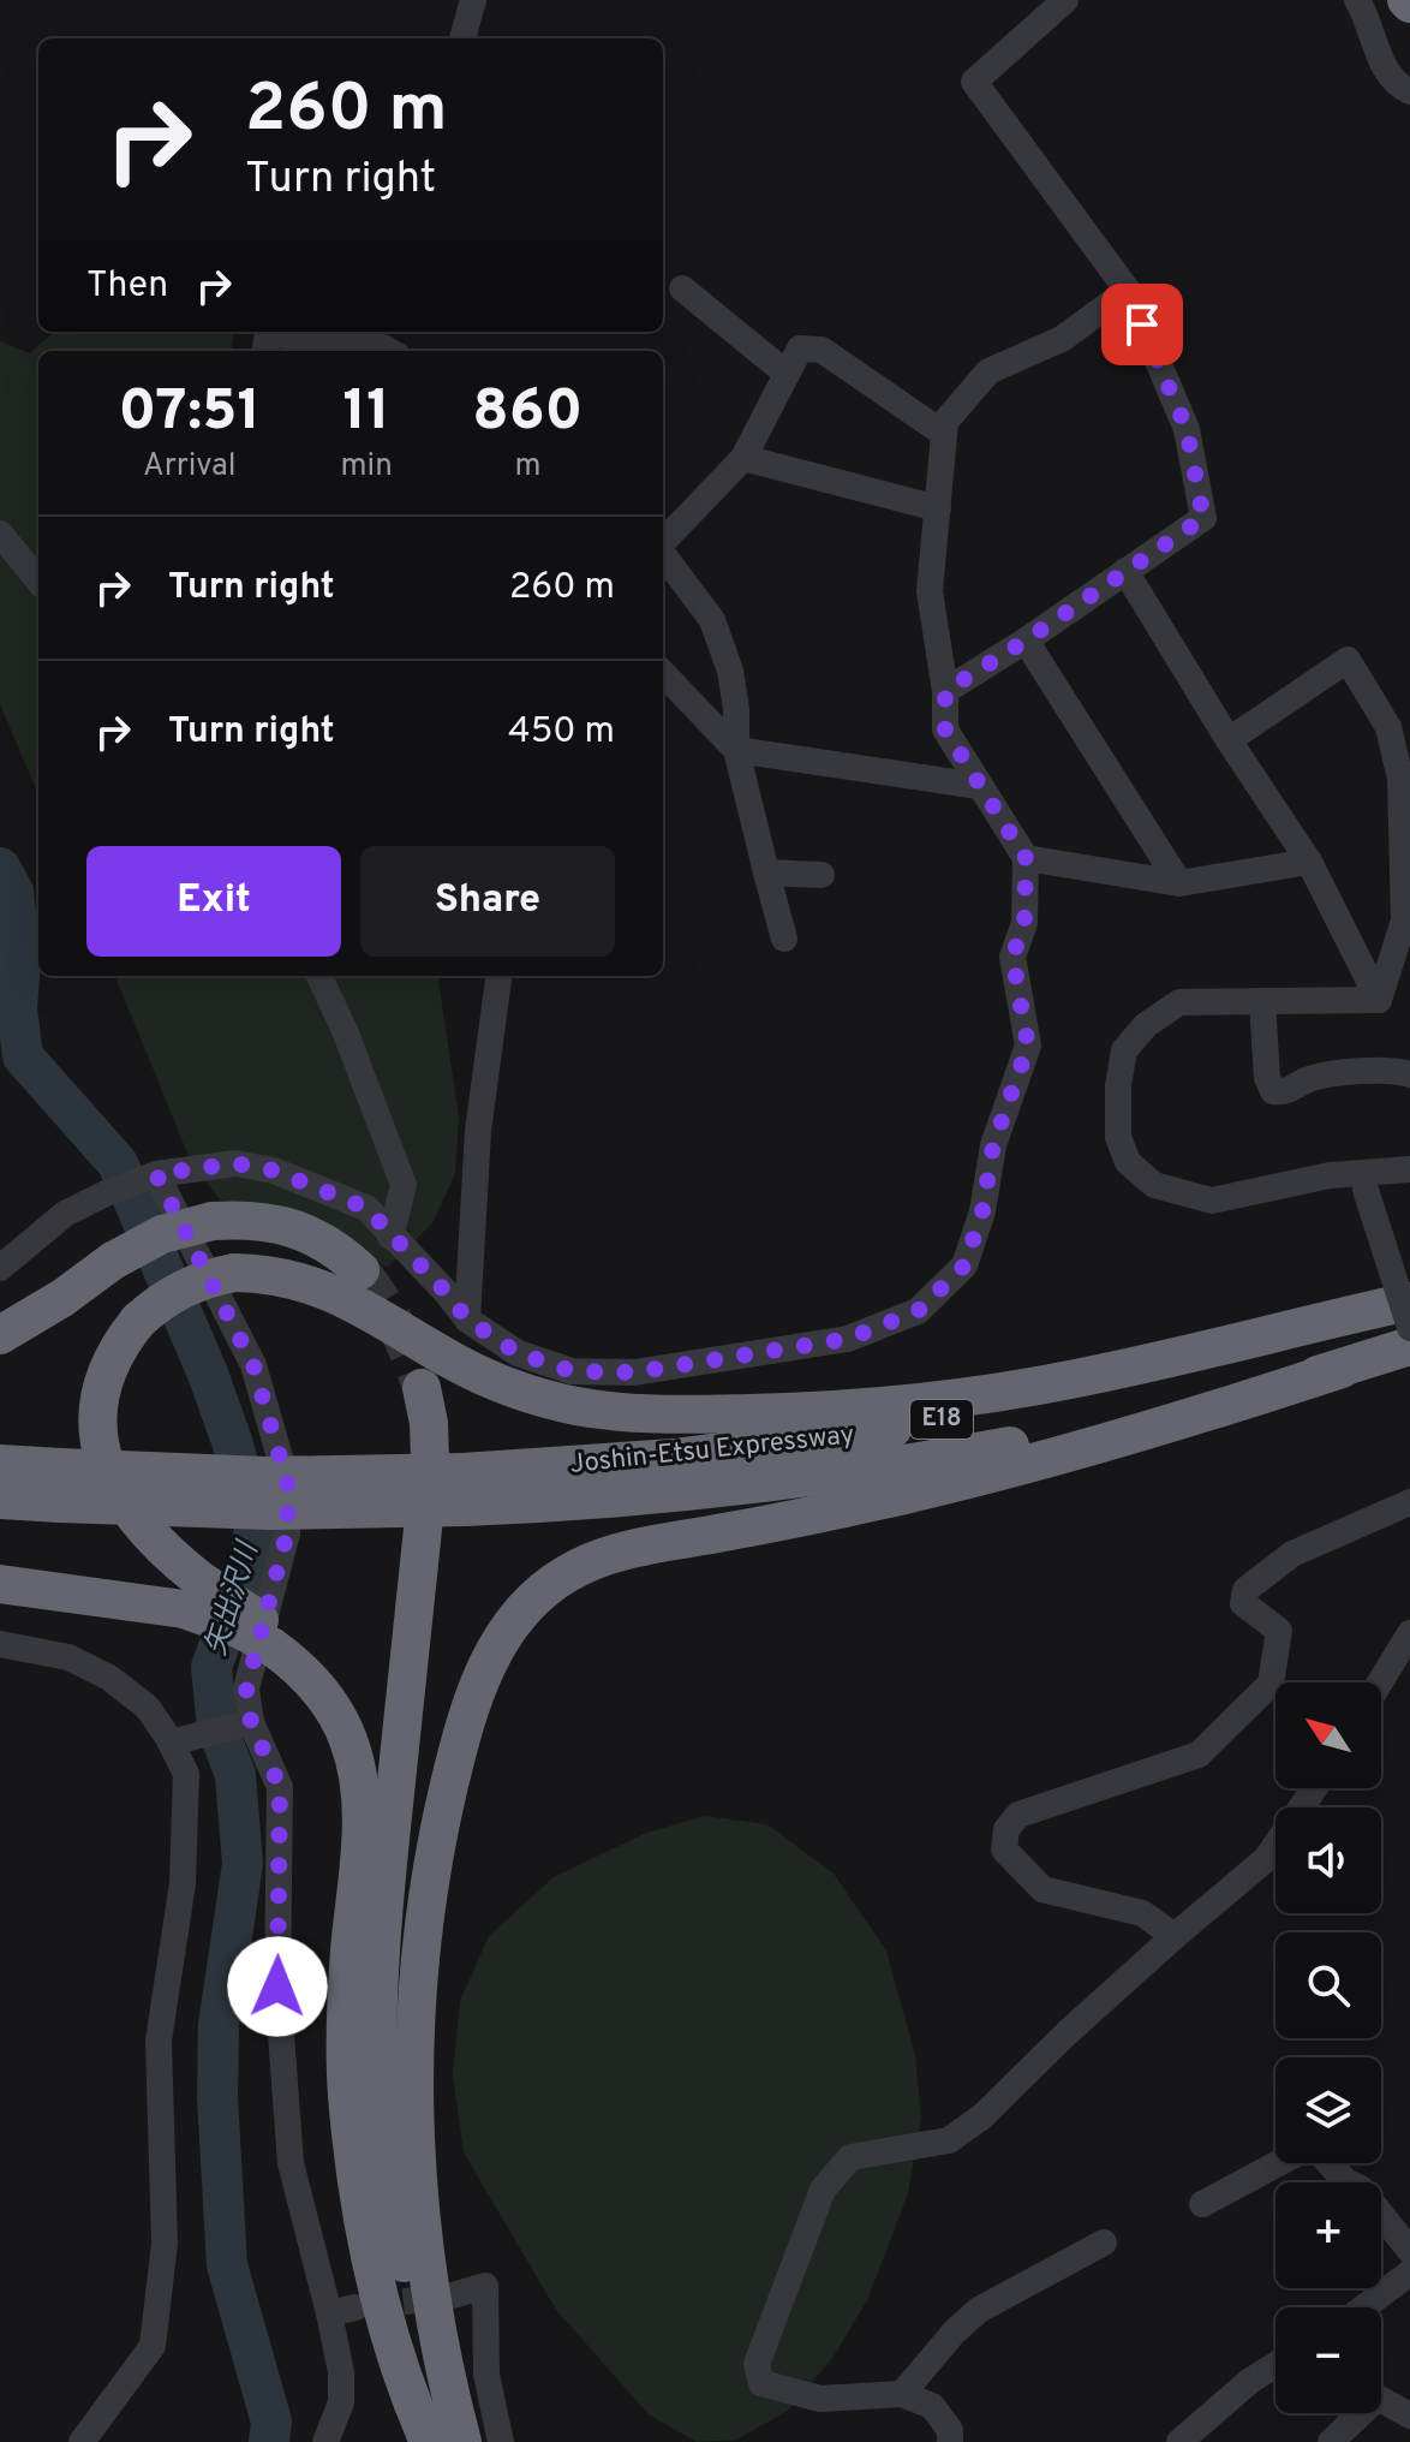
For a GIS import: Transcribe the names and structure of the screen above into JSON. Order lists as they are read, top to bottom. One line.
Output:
{"streets":{"highway":["E18","Joshin-Etsu Expressway"]},"water":["矢出沢川"],"north":"top left","page":{"turn":["260 m","Turn right"],"then":"Then","eta":["07:51","Arrival","11","min","860","m"],"list":[{"name":"Turn right","value":"260 m"},{"name":"Turn right","value":"450 m"}],"buttons":["Exit","Share"],"map_buttons":["+","−"]}}
